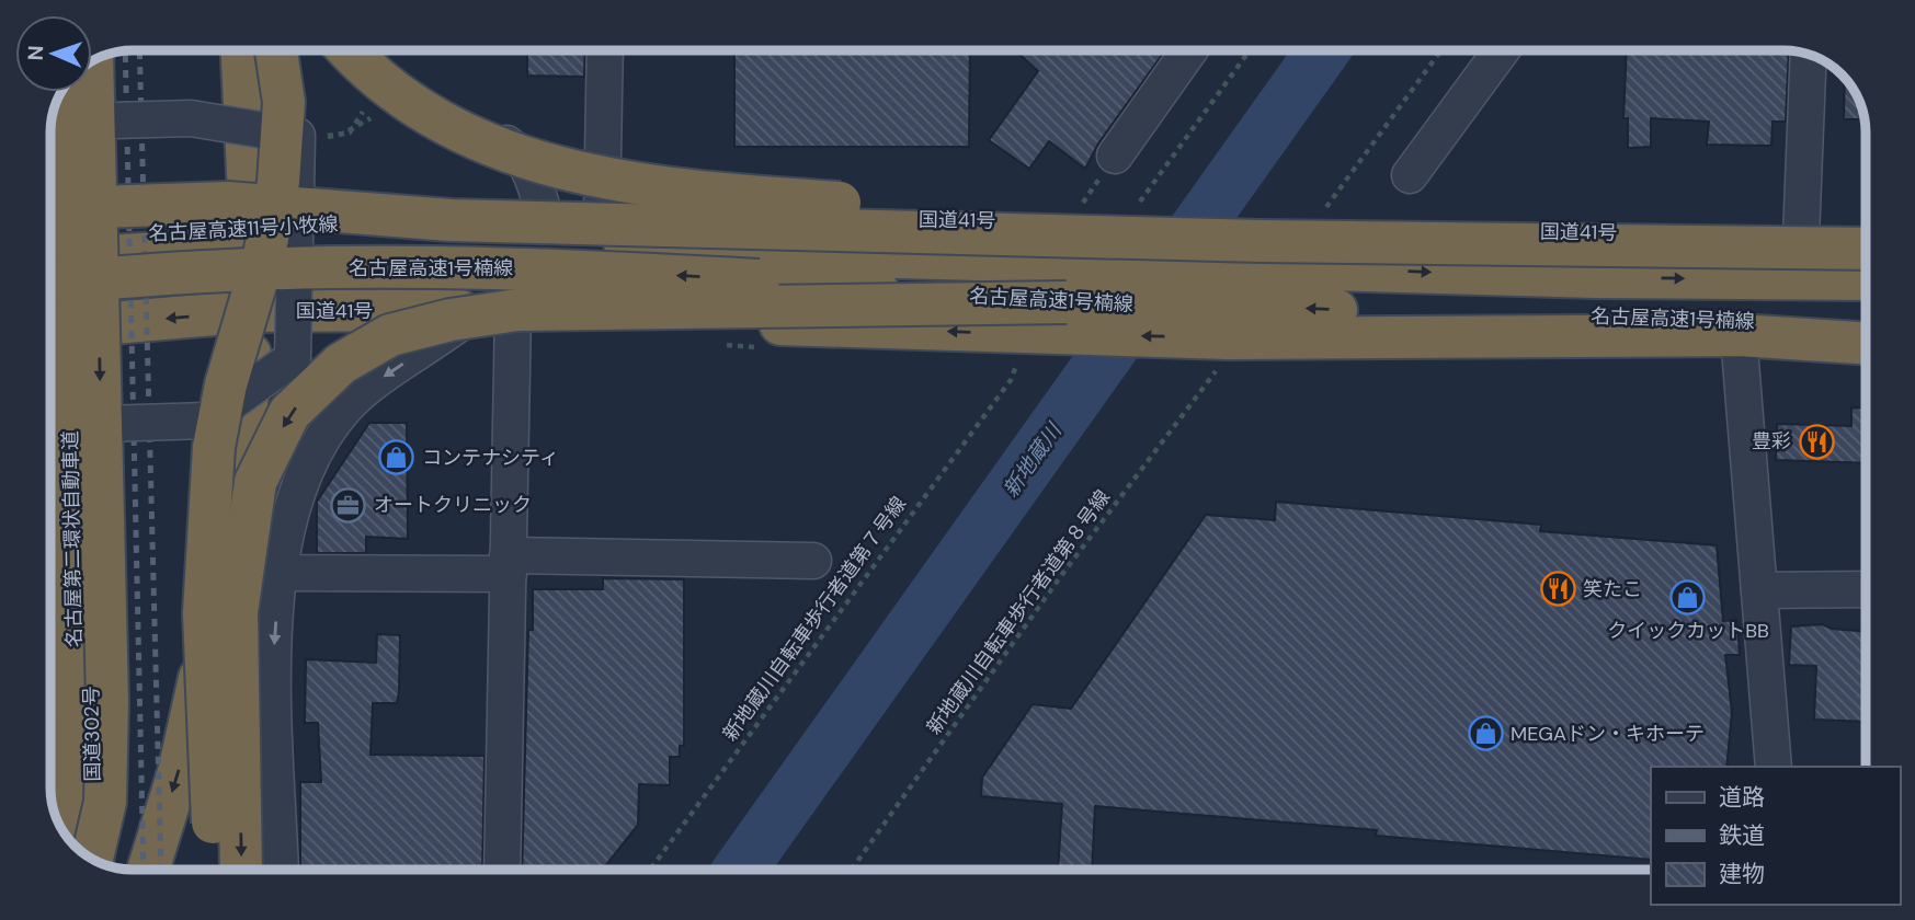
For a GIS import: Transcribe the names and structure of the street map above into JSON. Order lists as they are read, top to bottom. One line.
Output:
{"streets":{"highway":["国道41号","名古屋高速11号小牧線","名古屋高速1号楠線","名古屋第二環状自動車道","国道302号"],"path":["新地蔵川自転車歩行者道第８号線","新地蔵川自転車歩行者道第７号線"]},"crossings":[["国道41号","名古屋高速11号小牧線"],["国道41号","名古屋高速1号楠線"],["国道41号","新地蔵川自転車歩行者道第８号線"],["国道41号","新地蔵川自転車歩行者道第７号線"],["名古屋高速11号小牧線","名古屋高速1号楠線"]],"water":["新地蔵川"],"places":{"restaurant":["豊彩","笑たこ"],"shop":["コンテナシティ","クイックカットBB","MEGAドン・キホーテ"],"office":["オートクリニック"]},"legend":["道路","鉄道","建物"],"north":"left"}
